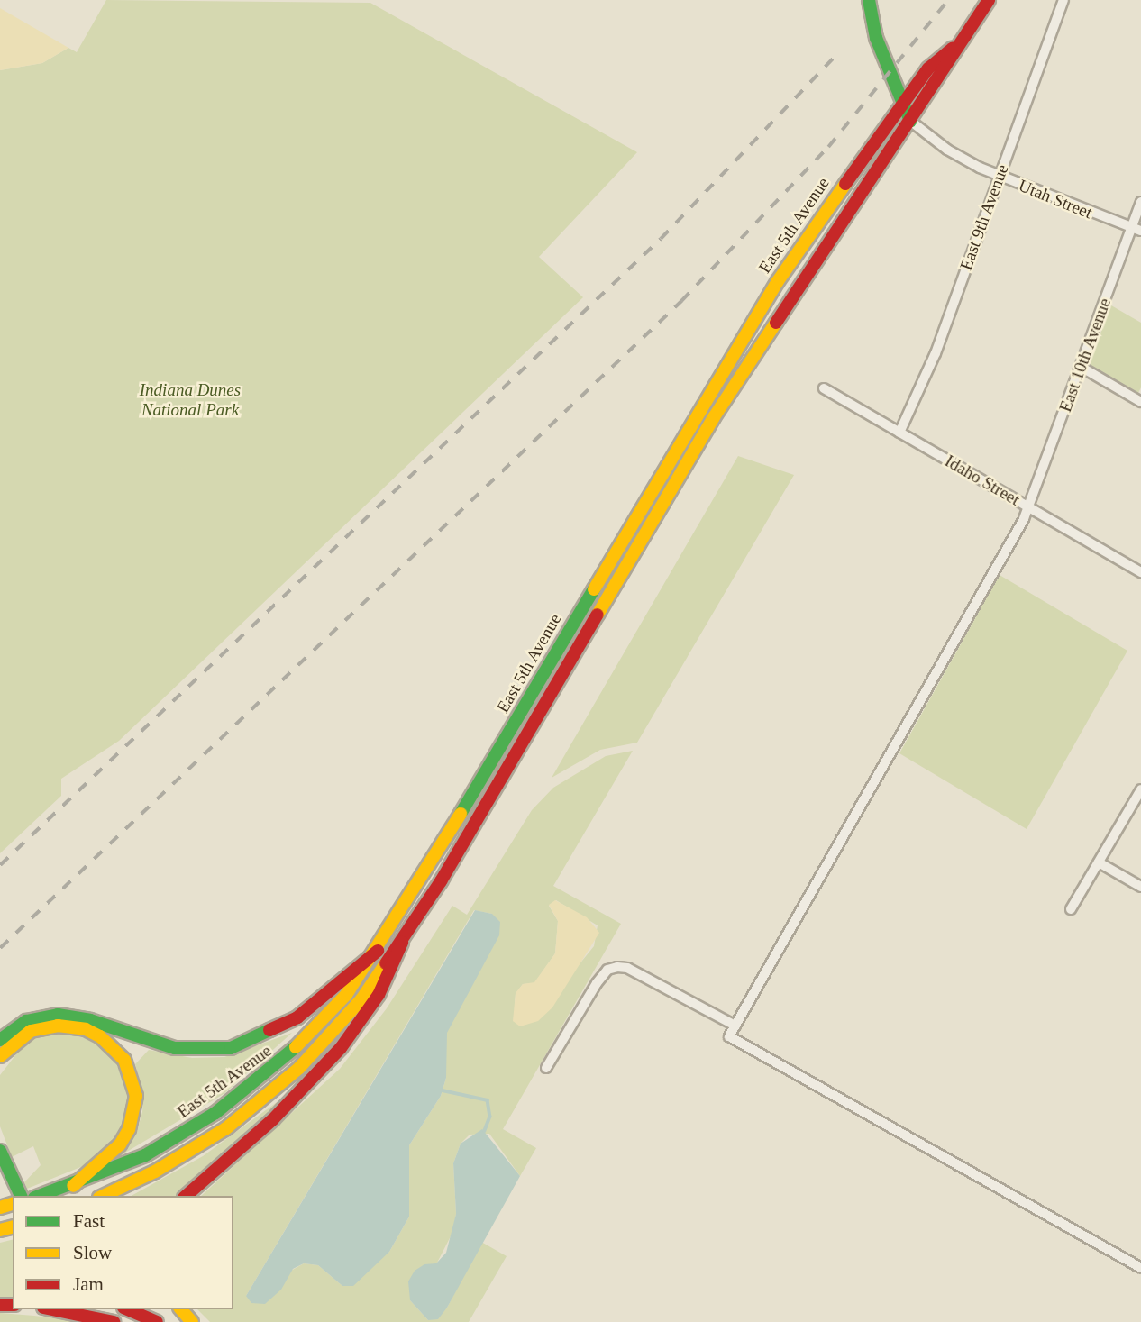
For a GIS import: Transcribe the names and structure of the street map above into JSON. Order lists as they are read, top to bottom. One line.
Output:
{"streets":{"main road":["East 5th Avenue"],"street":["Utah Street","East 9th Avenue","East 10th Avenue","Idaho Street"]},"crossings":[["Utah Street","East 9th Avenue"],["Utah Street","East 5th Avenue"],["Utah Street","East 10th Avenue"],["East 9th Avenue","Idaho Street"],["East 10th Avenue","Idaho Street"]],"parks":["Indiana Dunes National Park"],"legend":["Fast","Slow","Jam"]}
